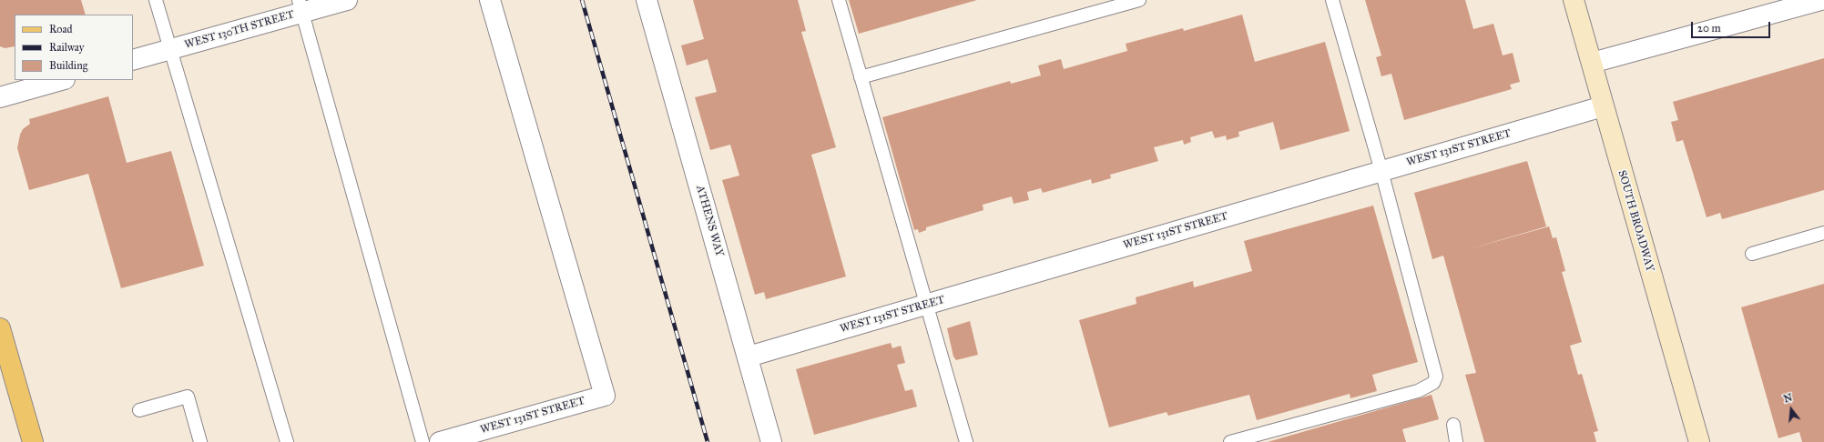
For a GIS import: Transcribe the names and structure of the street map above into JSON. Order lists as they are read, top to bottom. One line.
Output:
{"streets":{"main road":["SOUTH BROADWAY"],"street":["WEST 130TH STREET","WEST 131ST STREET","ATHENS WAY"]},"crossings":[["WEST 131ST STREET","ATHENS WAY"],["WEST 131ST STREET","SOUTH BROADWAY"]],"legend":["Road","Railway","Building"],"scale_bar":"20 m","north":"top"}
